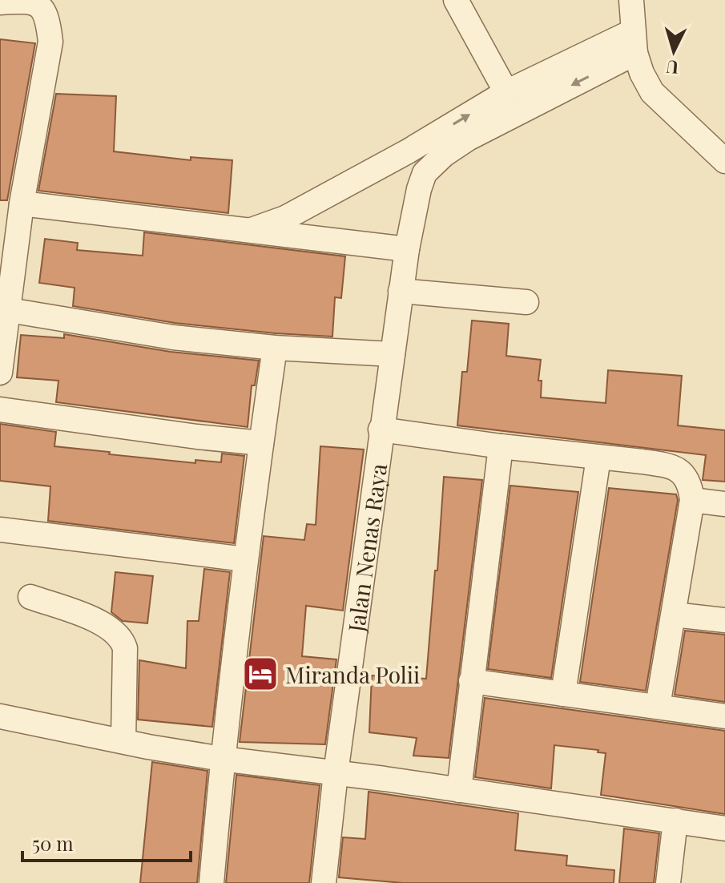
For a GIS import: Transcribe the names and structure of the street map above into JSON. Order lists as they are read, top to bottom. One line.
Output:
{"streets":{"street":["Jalan Nenas Raya"]},"places":{"hotel":["Miranda Polii"]},"scale_bar":"50 m","north":"bottom"}
